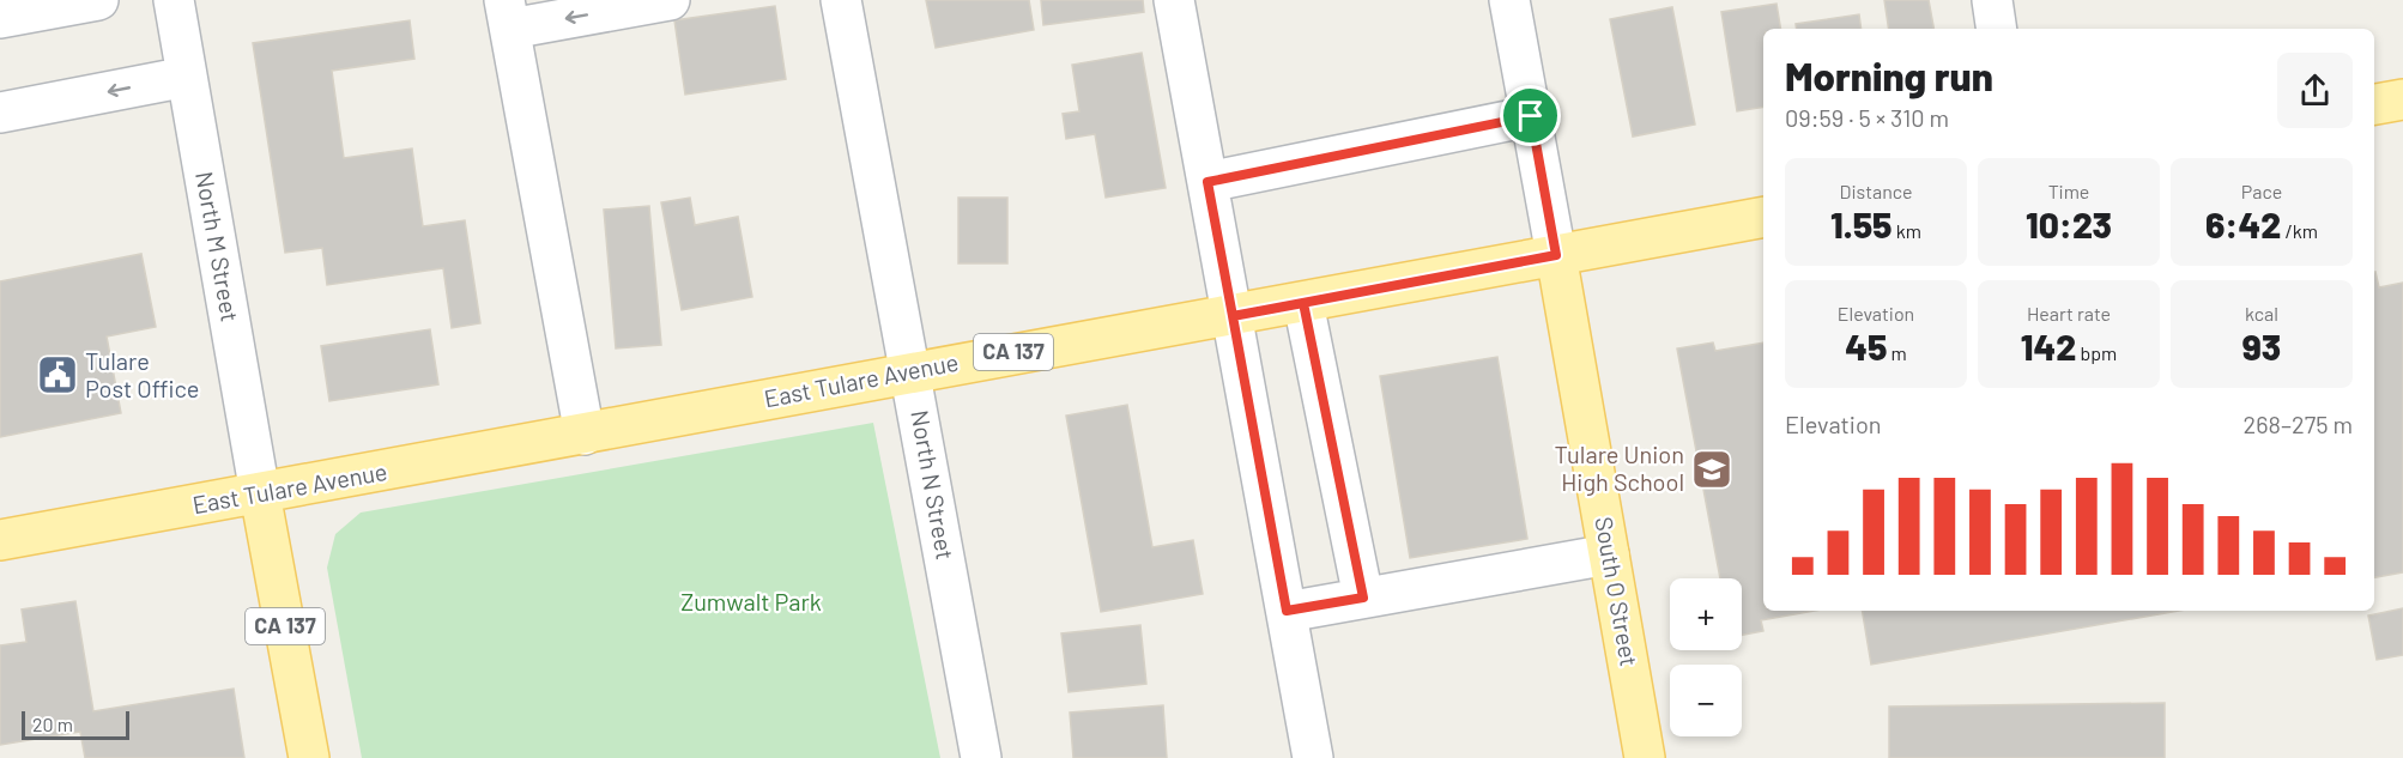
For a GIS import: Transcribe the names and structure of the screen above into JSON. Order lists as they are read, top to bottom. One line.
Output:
{"streets":{"main road":["CA 137","East Tulare Avenue","South O Street"],"street":["North M Street","North N Street"]},"crossings":[["North M Street","CA 137"],["North M Street","East Tulare Avenue"],["CA 137","East Tulare Avenue"],["East Tulare Avenue","North N Street"],["East Tulare Avenue","South O Street"]],"parks":["Zumwalt Park"],"places":{"public building":["Tulare Post Office"],"school or university":["Tulare Union High School"]},"scale_bar":"20 m","page":{"heading":["Morning run","09:59 · 5 × 310 m"],"stats":[["Distance","1.55 km"],["Time","10:23"],["Pace","6:42 /km"],["Elevation","45 m"],["Heart rate","142 bpm"],["kcal","93"]],"chart":["Elevation","268–275 m"],"map_buttons":["+","−"],"scale":"20 m"}}
